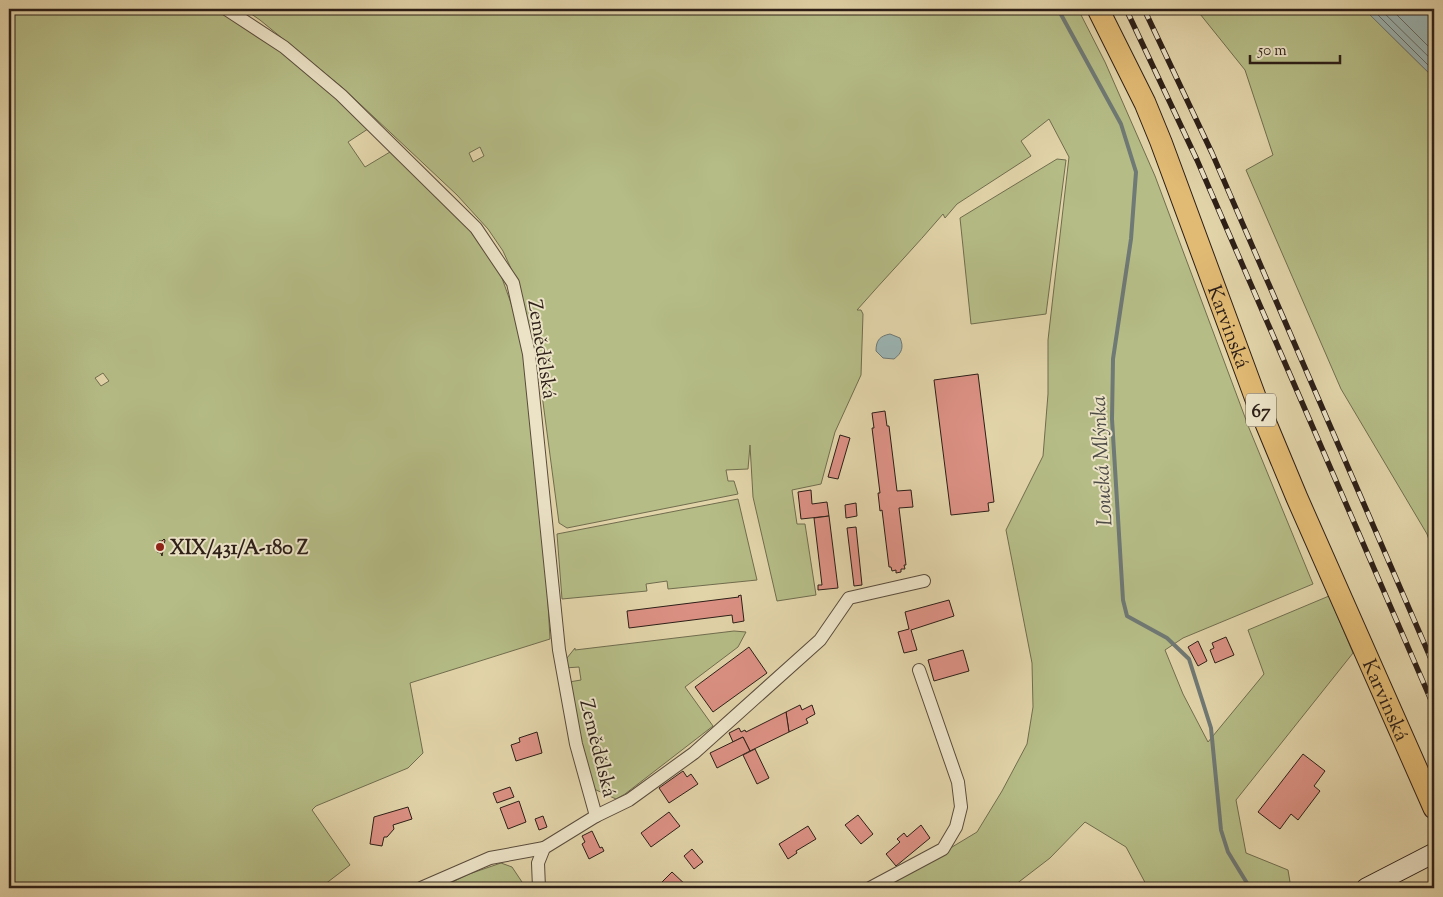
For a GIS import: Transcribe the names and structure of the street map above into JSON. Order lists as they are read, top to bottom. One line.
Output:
{"streets":{"main road":["Karvinská","67"],"street":["Zemědělská"]},"water":["Loucká Mlýnka"],"places":["XIX/431/A-180 Z"],"scale_bar":"50 m"}
